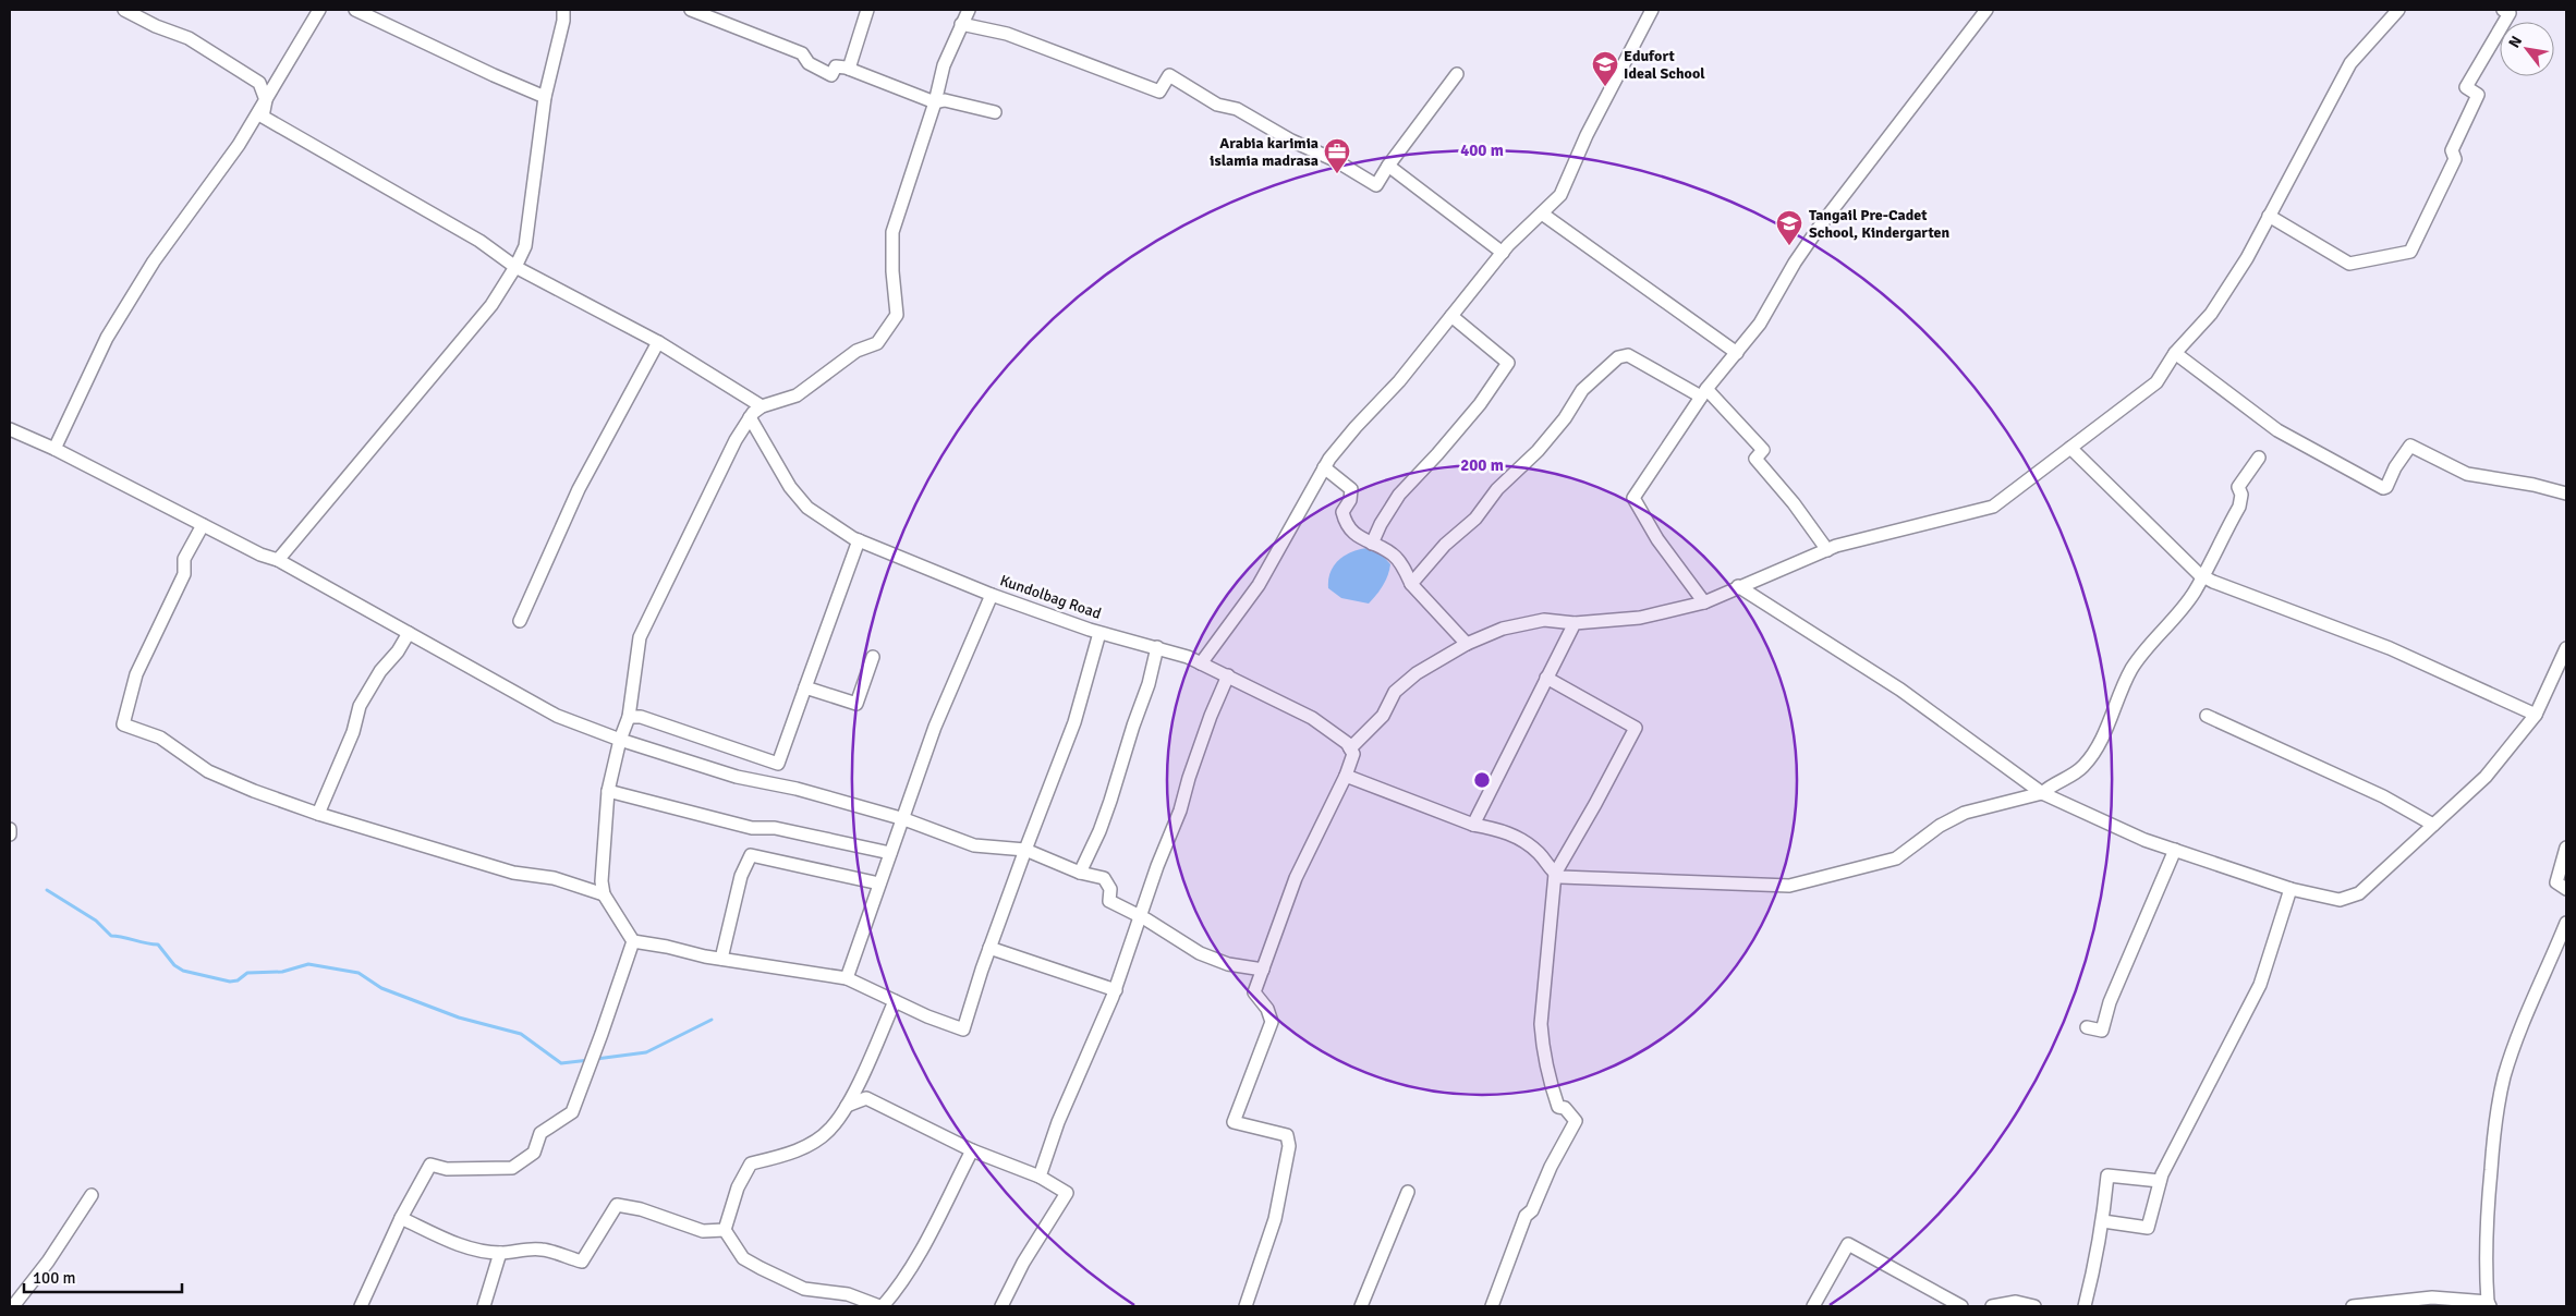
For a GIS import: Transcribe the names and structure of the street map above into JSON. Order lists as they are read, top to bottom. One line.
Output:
{"streets":{"street":["Kundolbag Road"]},"places":{"school or university":["Edufort Ideal School","Tangail Pre-Cadet School, Kindergarten"],"office":["Arabia karimia islamia madrasa"]},"scale_bar":"100 m","north":"top left","rings":["400 m","200 m"]}
